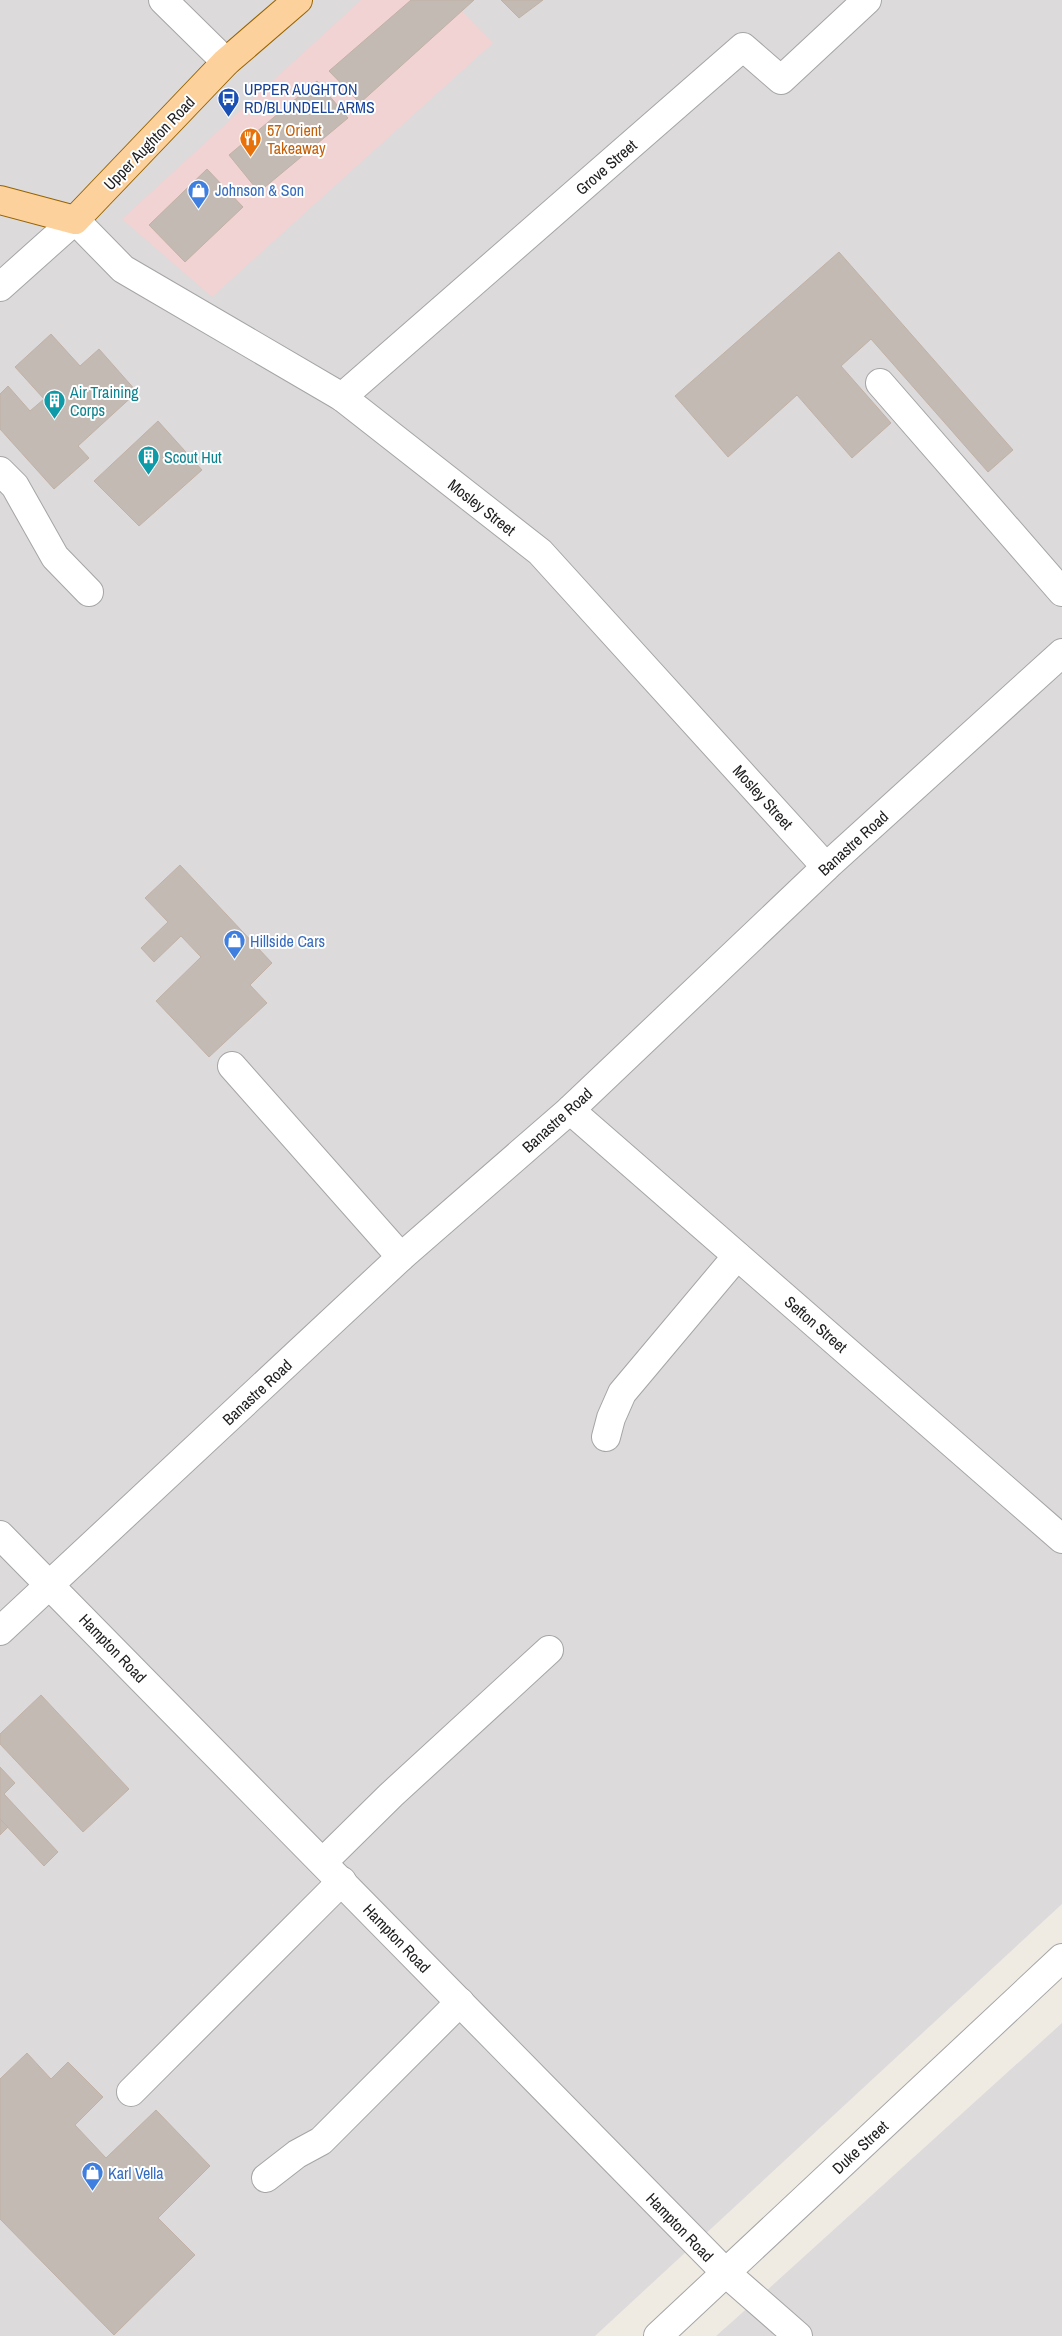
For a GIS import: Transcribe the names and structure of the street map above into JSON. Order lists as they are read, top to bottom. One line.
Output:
{"streets":{"main road":["Upper Aughton Road"],"street":["Grove Street","Mosley Street","Banastre Road","Sefton Street","Hampton Road","Duke Street"]},"crossings":[["Upper Aughton Road","Mosley Street"],["Grove Street","Mosley Street"],["Mosley Street","Banastre Road"],["Banastre Road","Sefton Street"],["Banastre Road","Hampton Road"],["Hampton Road","Duke Street"]],"places":{"bus stop":["UPPER AUGHTON RD/BLUNDELL ARMS"],"restaurant":["57 Orient Takeaway"],"shop":["Johnson & Son","Hillside Cars","Karl Vella"],"building":["Air Training Corps","Scout Hut"]}}
